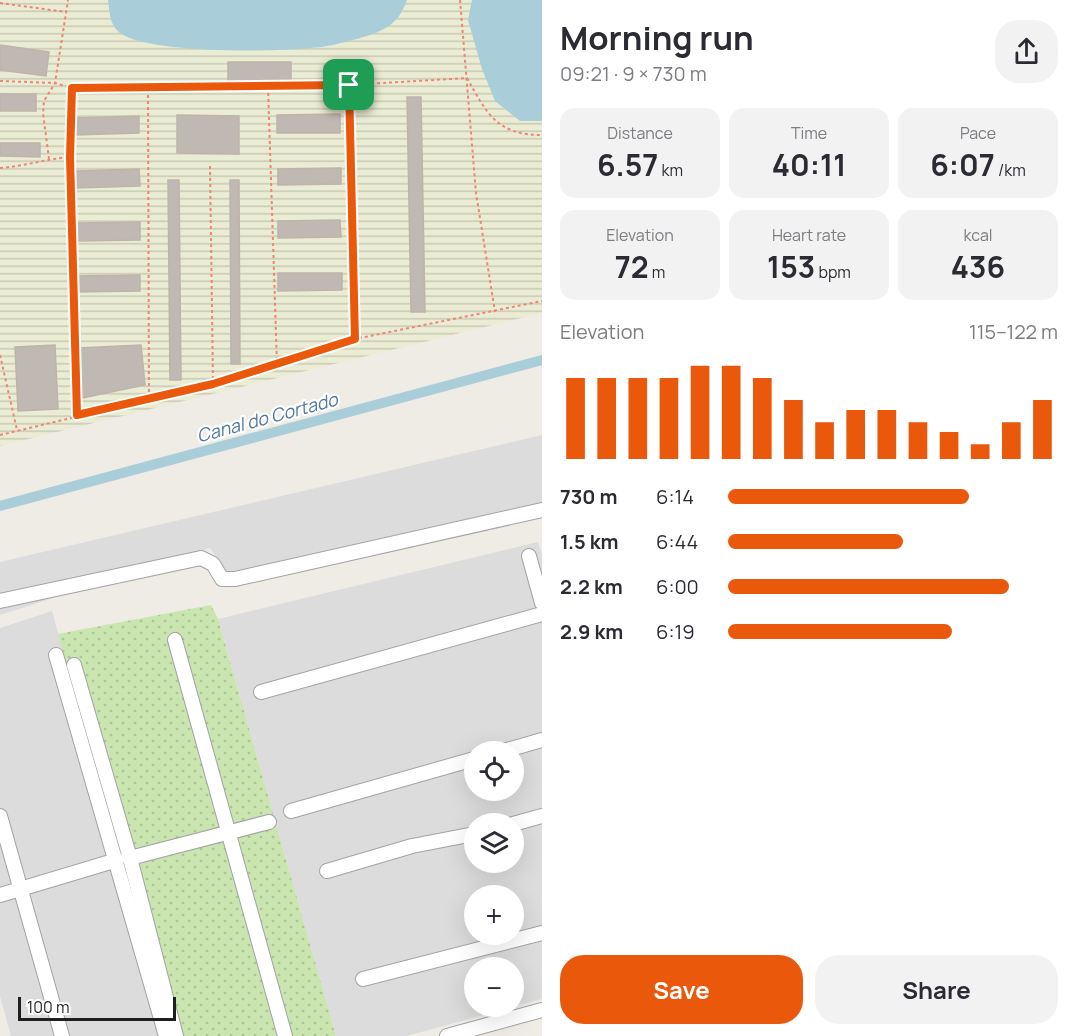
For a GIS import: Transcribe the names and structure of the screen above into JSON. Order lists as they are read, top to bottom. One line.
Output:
{"water":["Canal do Cortado"],"scale_bar":"100 m","page":{"heading":["Morning run","09:21 · 9 × 730 m"],"stats":[["Distance","6.57 km"],["Time","40:11"],["Pace","6:07 /km"],["Elevation","72 m"],["Heart rate","153 bpm"],["kcal","436"]],"chart":["Elevation","115–122 m"],"list":[{"name":"730 m","note":"6:14"},{"name":"1.5 km","note":"6:44"},{"name":"2.2 km","note":"6:00"},{"name":"2.9 km","note":"6:19"}],"map_buttons":["+","−"],"buttons":["Save","Share"],"scale":"100 m"}}
